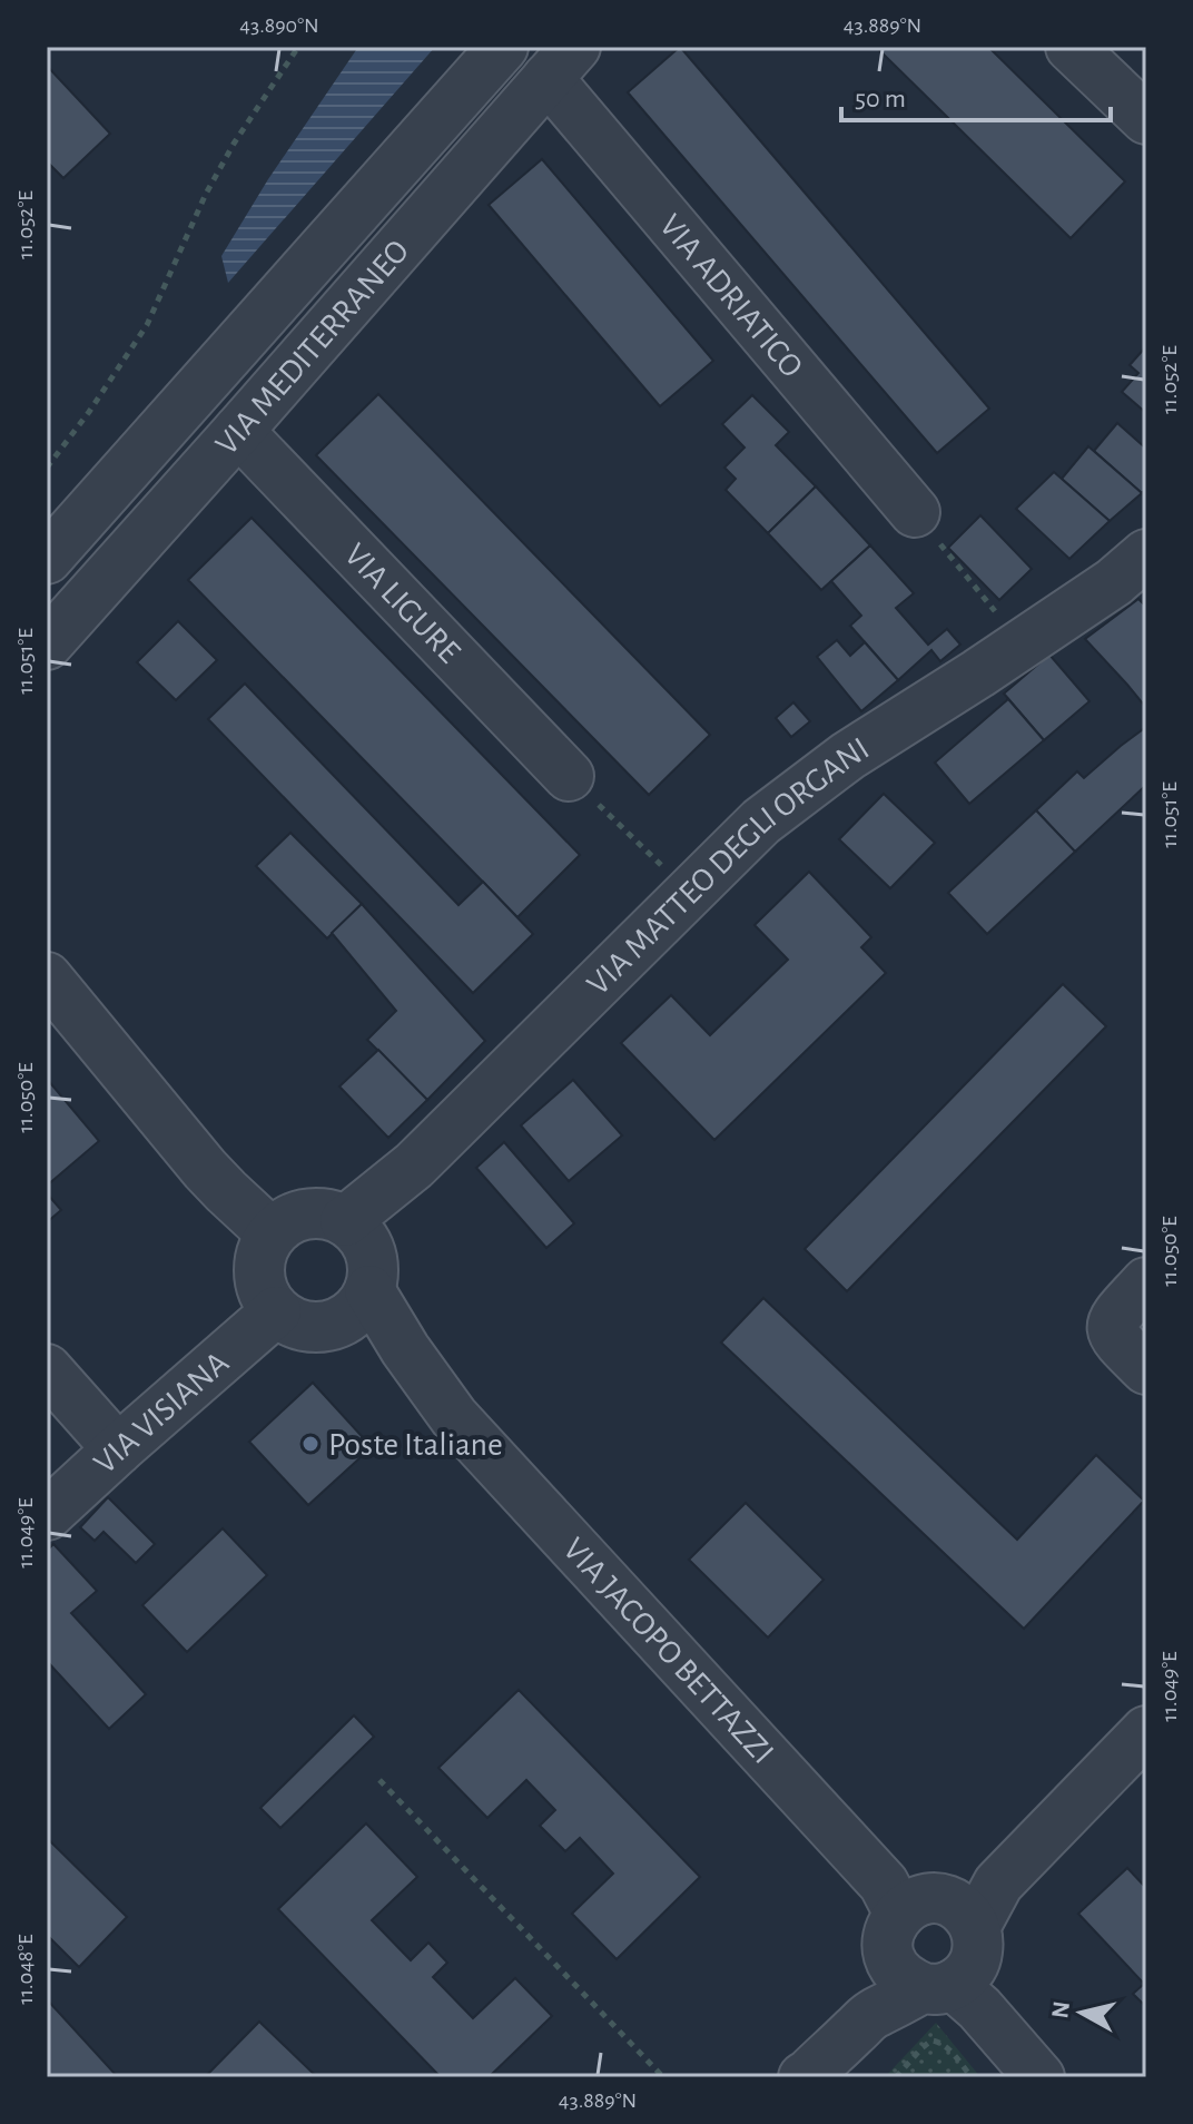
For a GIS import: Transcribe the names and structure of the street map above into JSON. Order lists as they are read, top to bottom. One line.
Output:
{"streets":{"street":["VIA ADRIATICO","VIA MEDITERRANEO","VIA LIGURE","VIA MATTEO DEGLI ORGANI","VIA VISIANA","VIA JACOPO BETTAZZI"]},"crossings":[["VIA ADRIATICO","VIA MEDITERRANEO"],["VIA MEDITERRANEO","VIA LIGURE"],["VIA MATTEO DEGLI ORGANI","VIA VISIANA"],["VIA MATTEO DEGLI ORGANI","VIA JACOPO BETTAZZI"],["VIA VISIANA","VIA JACOPO BETTAZZI"]],"places":["Poste Italiane"],"scale_bar":"50 m","north":"left","coordinates":["43.890°N","43.889°N","11.052°E","11.051°E","11.050°E","11.049°E","11.048°E"]}
